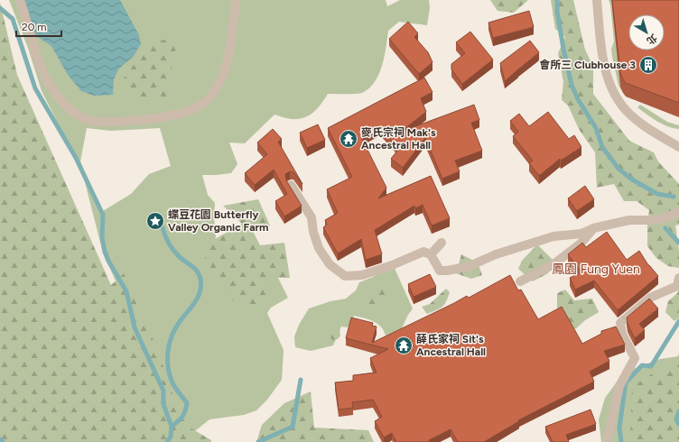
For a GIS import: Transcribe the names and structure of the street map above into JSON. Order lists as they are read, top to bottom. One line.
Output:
{"districts":["鳳園 Fung Yuen"],"places":{"building":["會所三 Clubhouse 3"],"temple":["麥氏宗祠 Mak's Ancestral Hall","薛氏家祠 Sit's Ancestral Hall"],"place":["蝶豆花園 Butterfly Valley Organic Farm"]},"scale_bar":"20 m","north":"bottom right"}
